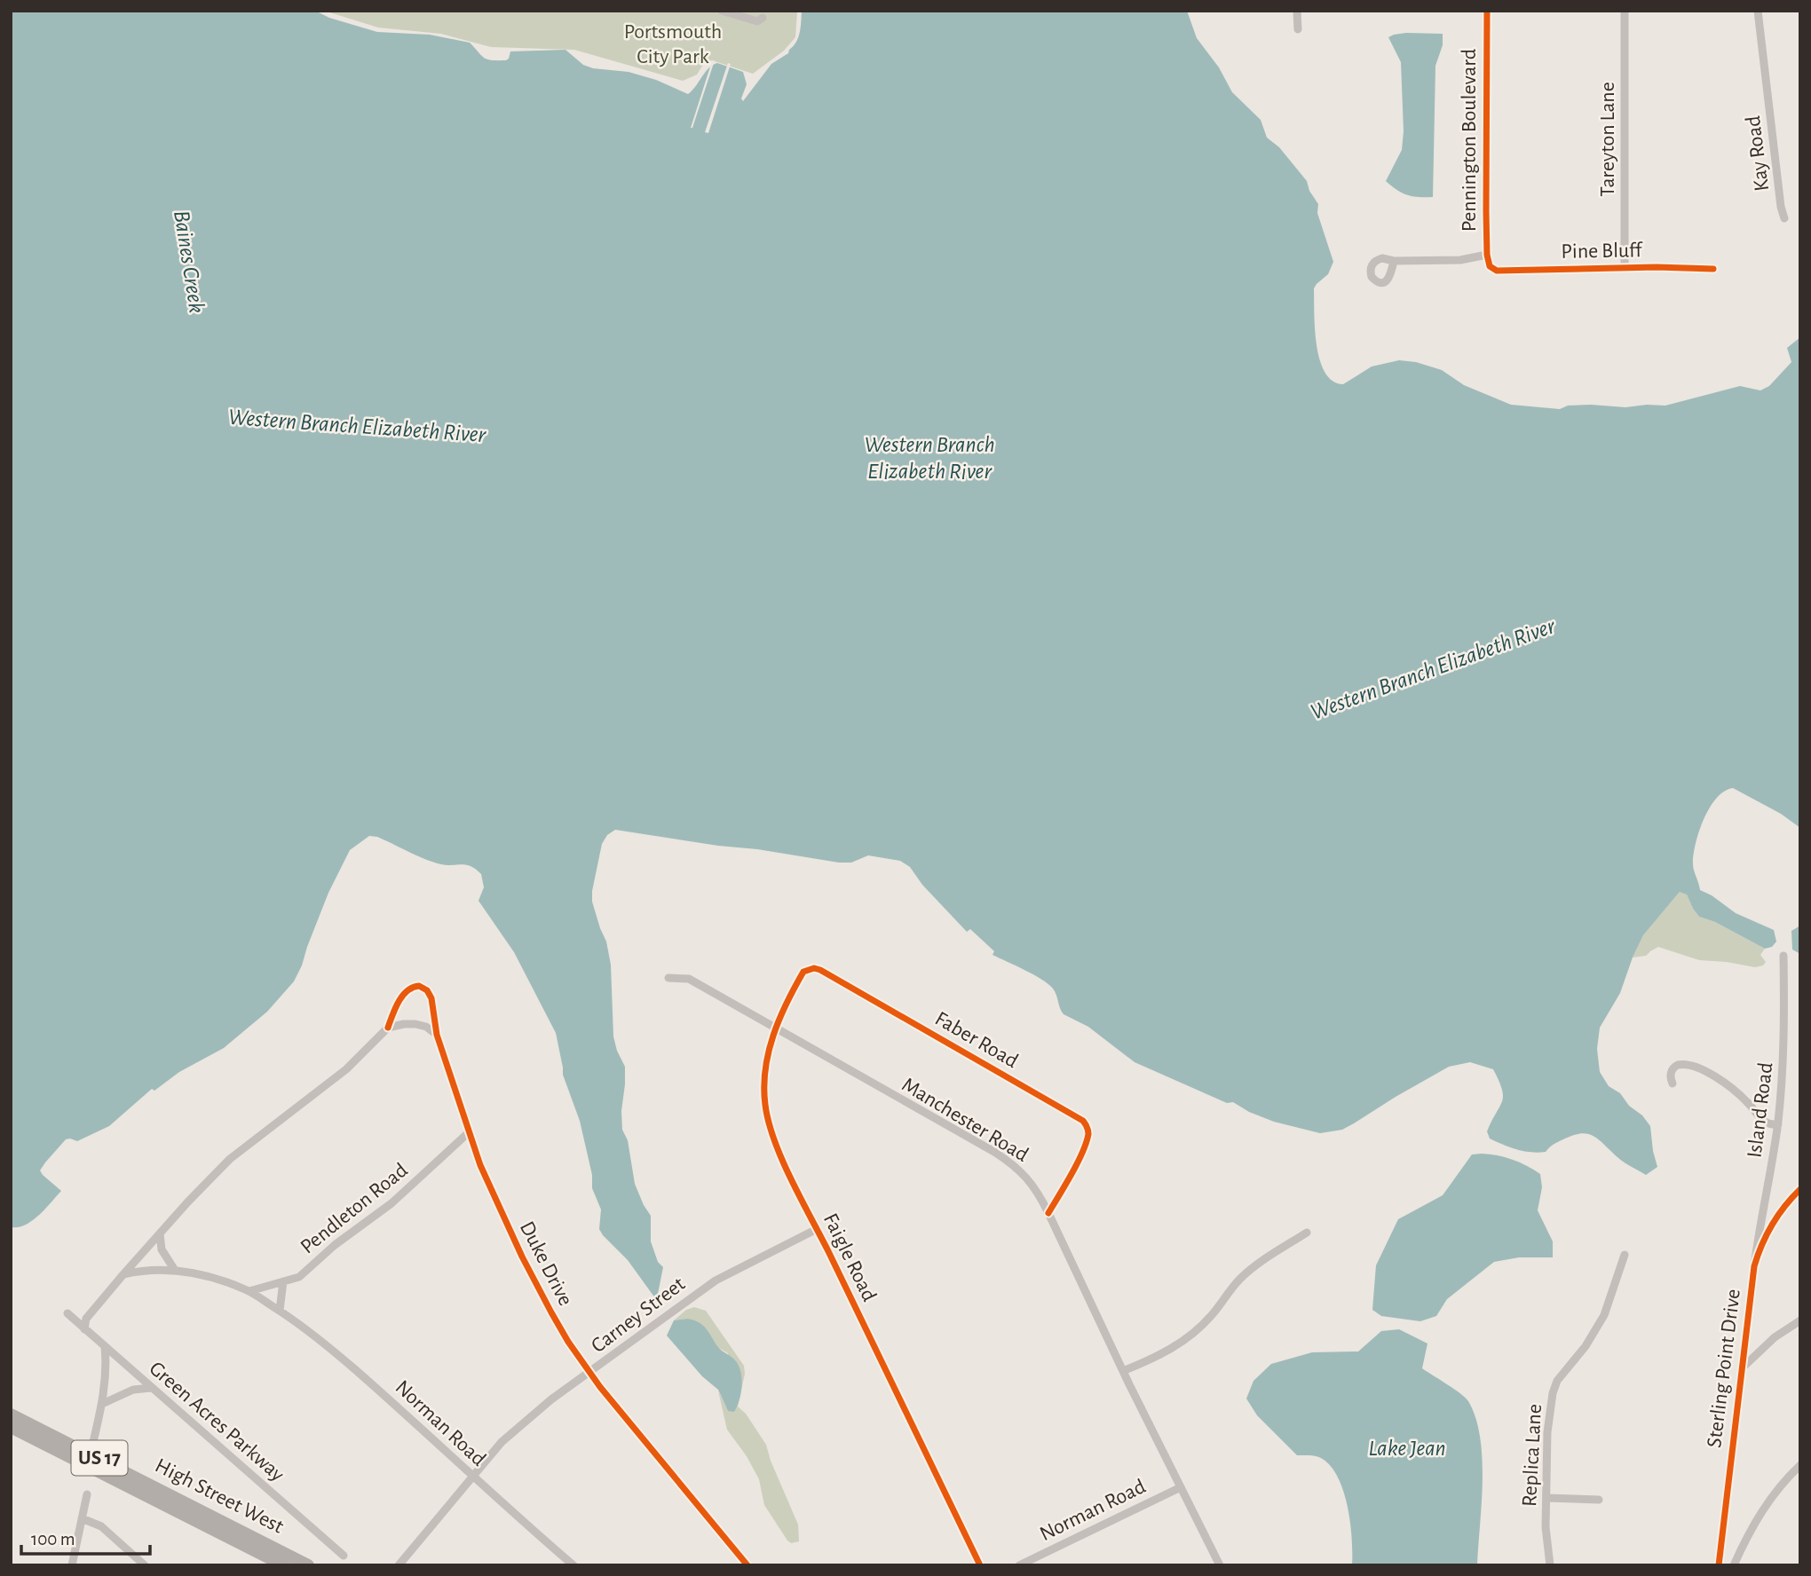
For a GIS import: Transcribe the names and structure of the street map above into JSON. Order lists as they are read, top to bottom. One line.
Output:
{"streets":{"main road":["US 17","High Street West"],"street":["Tareyton Lane","Pennington Boulevard","Kay Road","Pine Bluff","Faber Road","Island Road","Manchester Road","Pendleton Road","Faigle Road","Duke Drive","Carney Street","Sterling Point Drive","Green Acres Parkway","Norman Road","Replica Lane"]},"crossings":[["Tareyton Lane","Pine Bluff"],["Pennington Boulevard","Pine Bluff"],["Faber Road","Manchester Road"],["Faber Road","Faigle Road"],["Island Road","Sterling Point Drive"],["Manchester Road","Faigle Road"],["Manchester Road","Norman Road"],["Pendleton Road","Duke Drive"],["Pendleton Road","Norman Road"],["Faigle Road","Carney Street"],["Duke Drive","Carney Street"],["Duke Drive","Green Acres Parkway"],["Duke Drive","Norman Road"],["Carney Street","Norman Road"]],"water":["Baines Creek","Western Branch Elizabeth River","Lake Jean"],"parks":["Portsmouth City Park"],"scale_bar":"100 m"}
